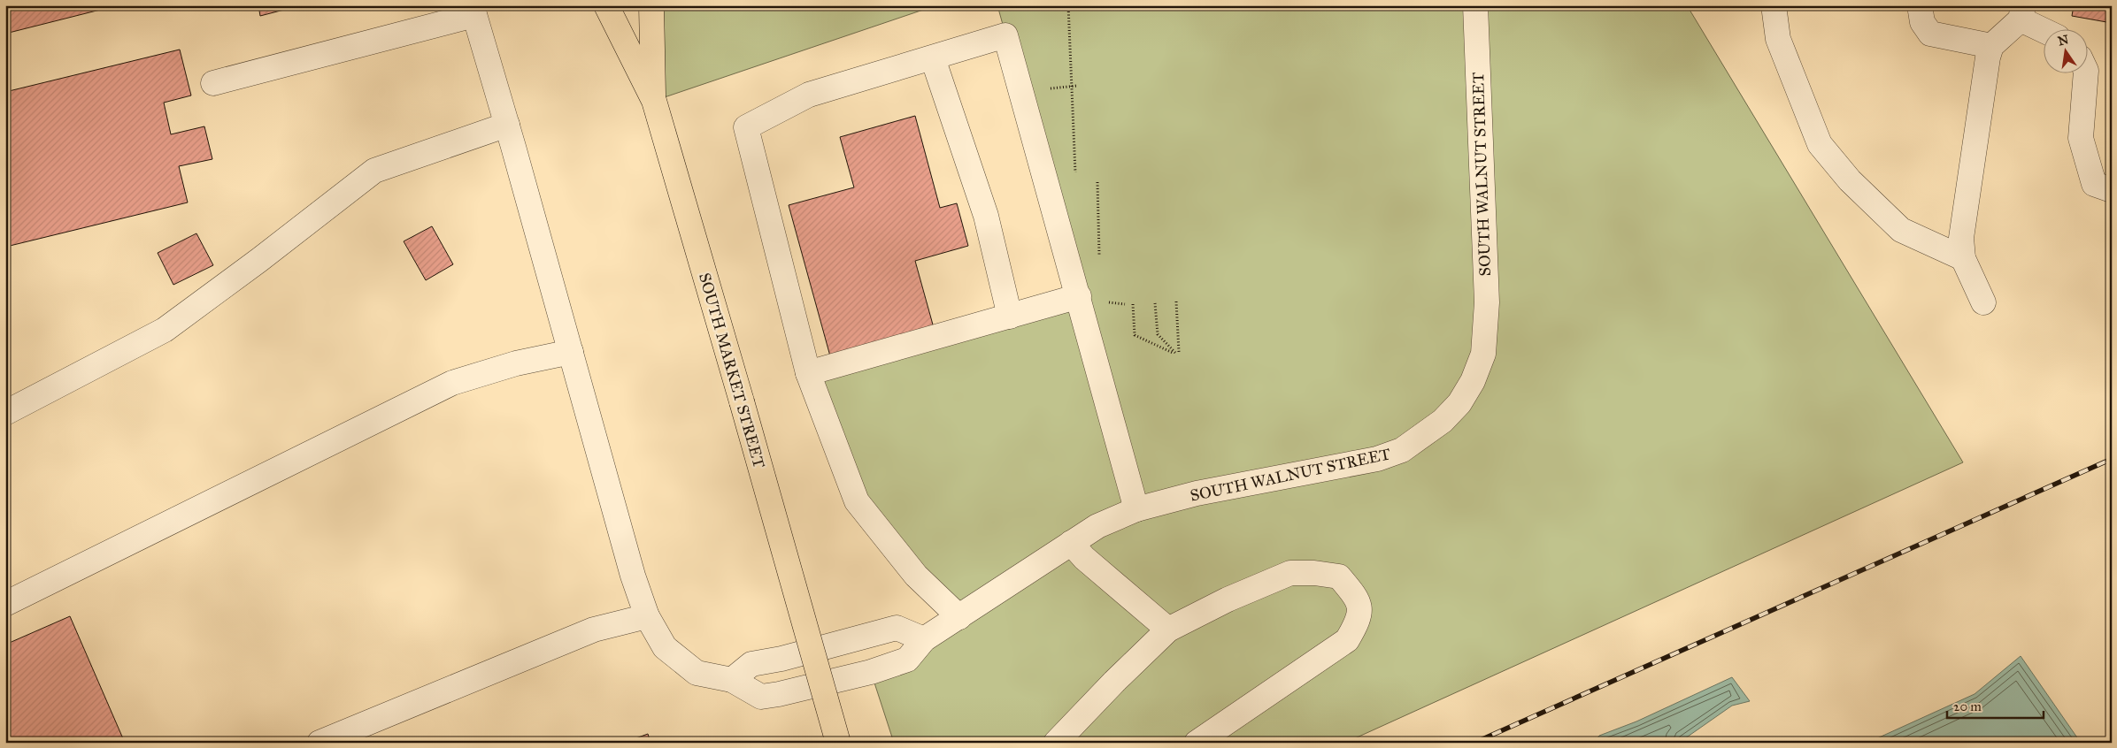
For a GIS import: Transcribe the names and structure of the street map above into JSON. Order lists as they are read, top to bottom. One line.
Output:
{"streets":{"main road":["SOUTH MARKET STREET"],"street":["SOUTH WALNUT STREET"]},"scale_bar":"20 m","north":"top"}
